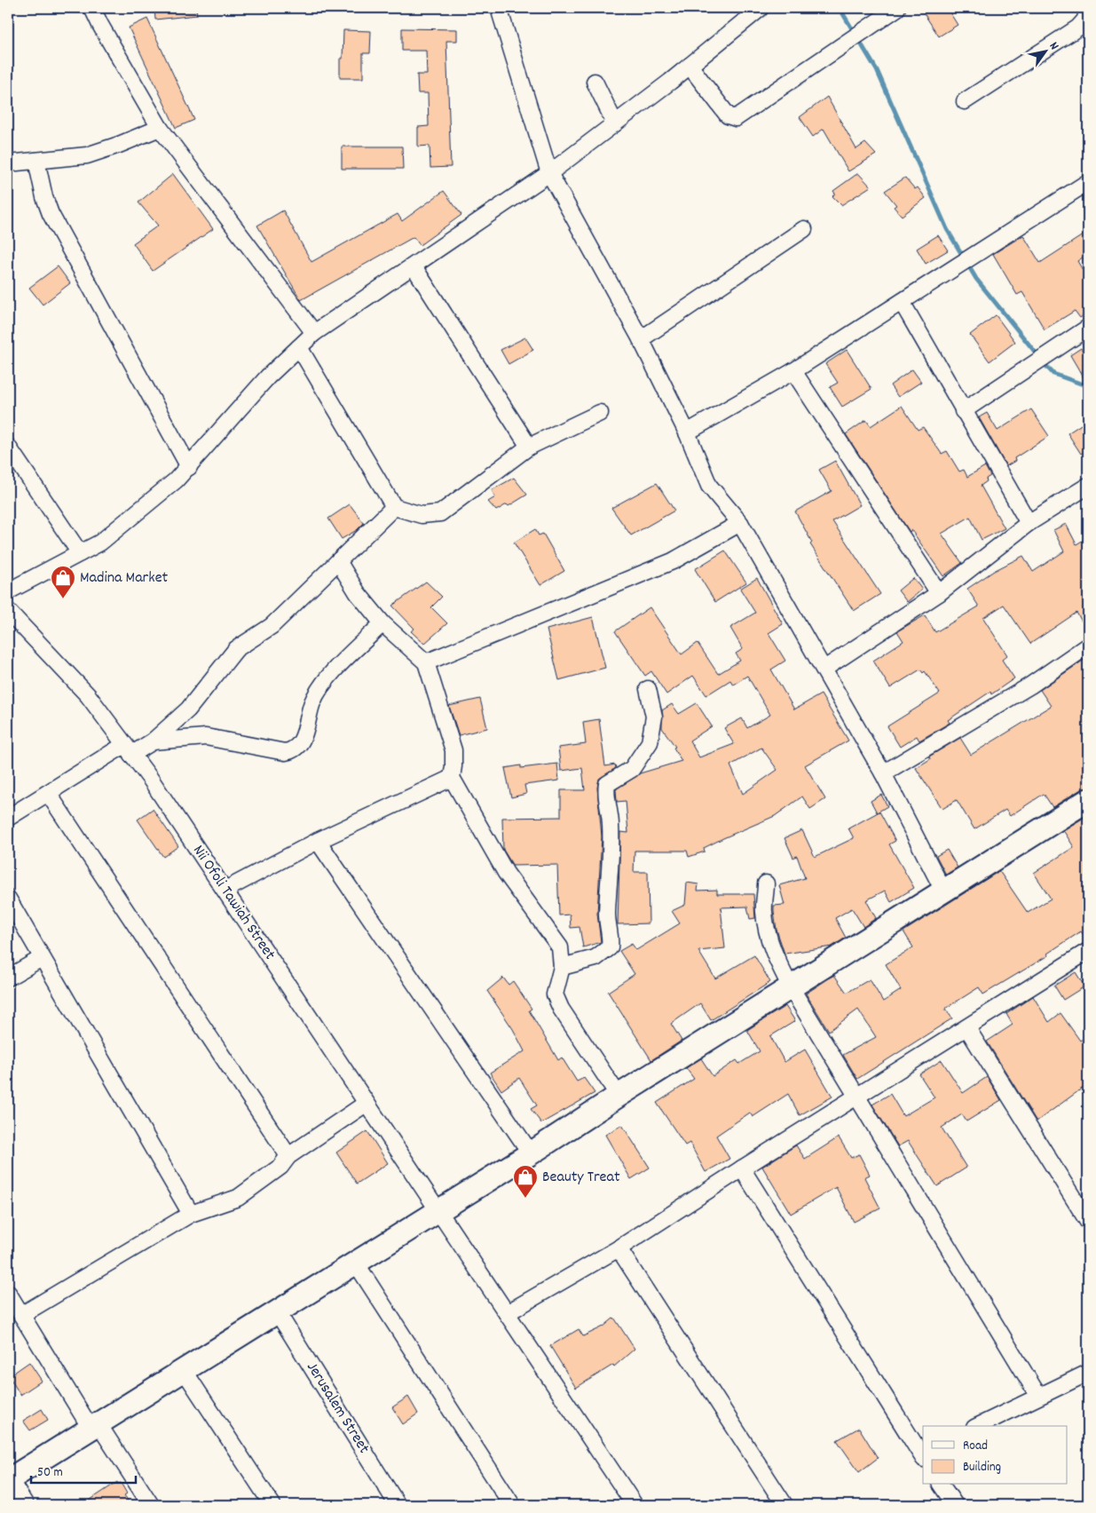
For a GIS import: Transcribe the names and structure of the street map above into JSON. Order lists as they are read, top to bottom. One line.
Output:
{"streets":{"street":["Nii Ofoli Tawiah Street","Jerusalem Street"]},"places":{"shop":["Madina Market","Beauty Treat"]},"legend":["Road","Building"],"scale_bar":"50 m","north":"top right"}
